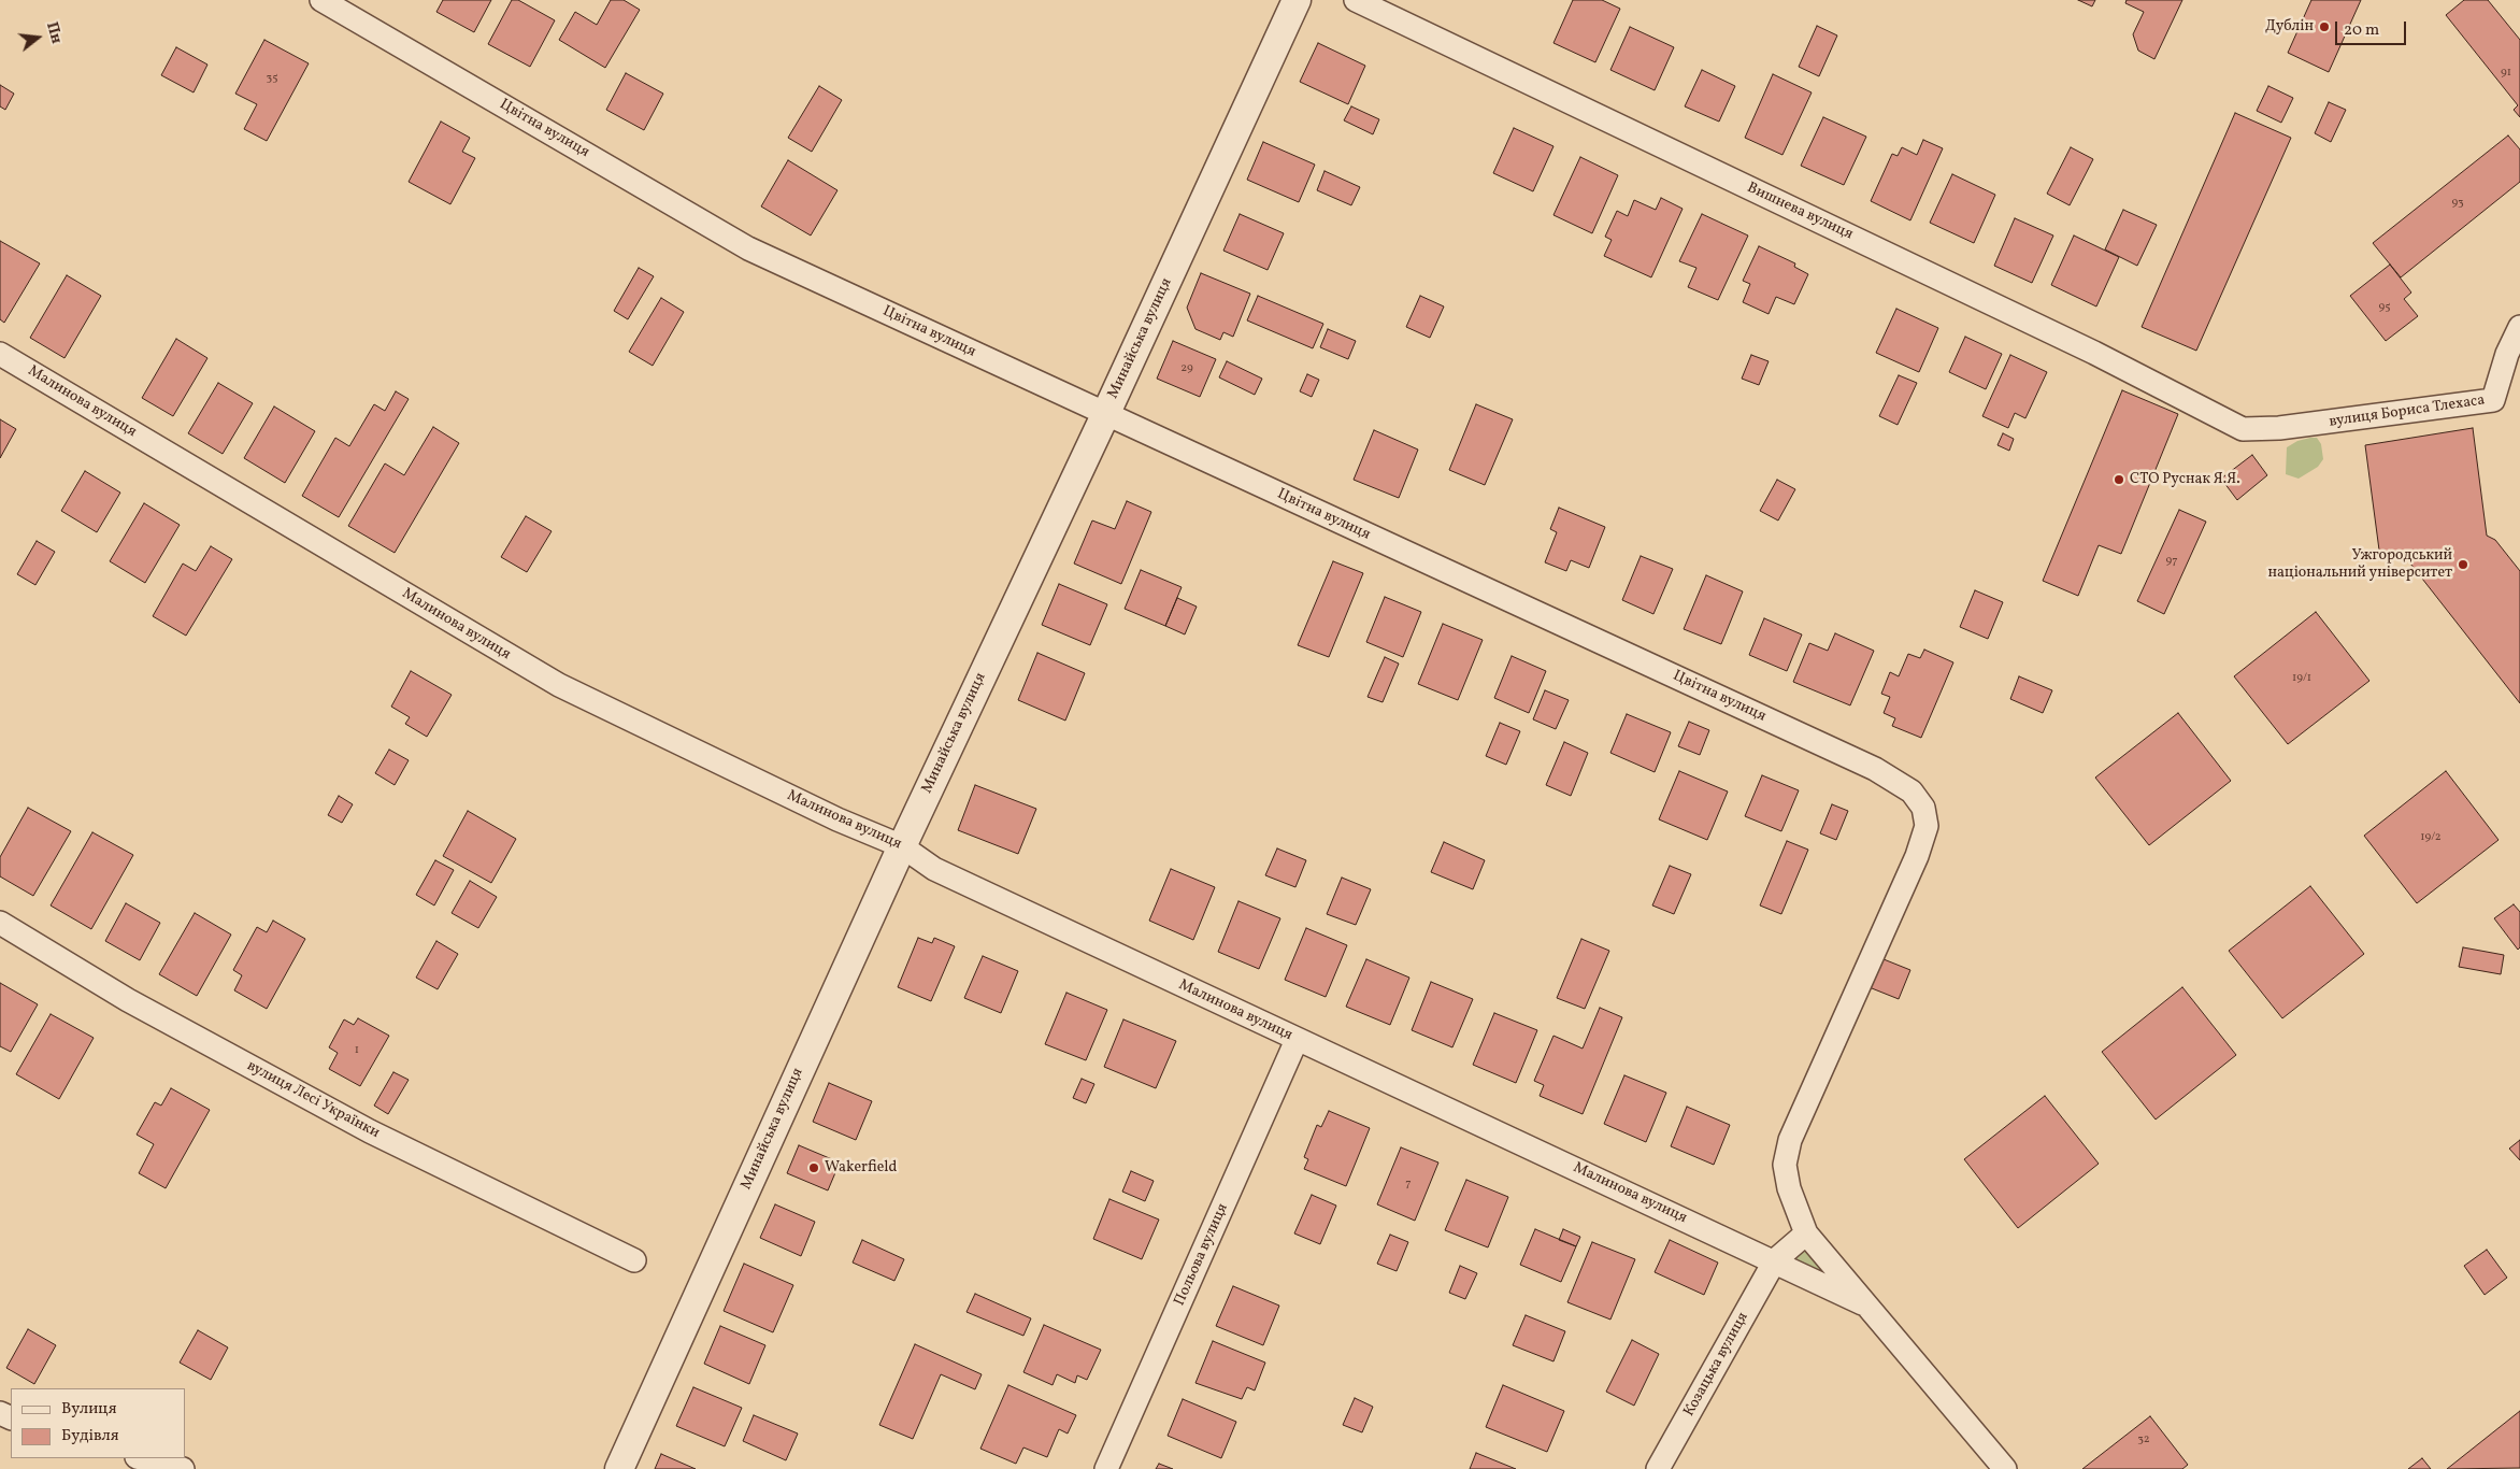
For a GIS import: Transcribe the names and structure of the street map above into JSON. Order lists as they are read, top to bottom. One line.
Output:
{"streets":{"street":["Цвітна вулиця","Вишнева вулиця","Минайська вулиця","Малинова вулиця","вулиця Бориса Тлехаса","вулиця Лесі Українки","Польова вулиця","Козацька вулиця"]},"crossings":[["Цвітна вулиця","Минайська вулиця"],["Цвітна вулиця","Козацька вулиця"],["Вишнева вулиця","вулиця Бориса Тлехаса"],["Минайська вулиця","Малинова вулиця"],["Малинова вулиця","Польова вулиця"],["Малинова вулиця","Козацька вулиця"]],"places":["Дублін","СТО Руснак Я.Я.","Ужгородський національний університет","Wakerfield"],"house_numbers":["91","35","93","95","29","97","19/1","19/2","1","7","32"],"legend":["Вулиця","Будівля"],"scale_bar":"20 m","north":"right"}
